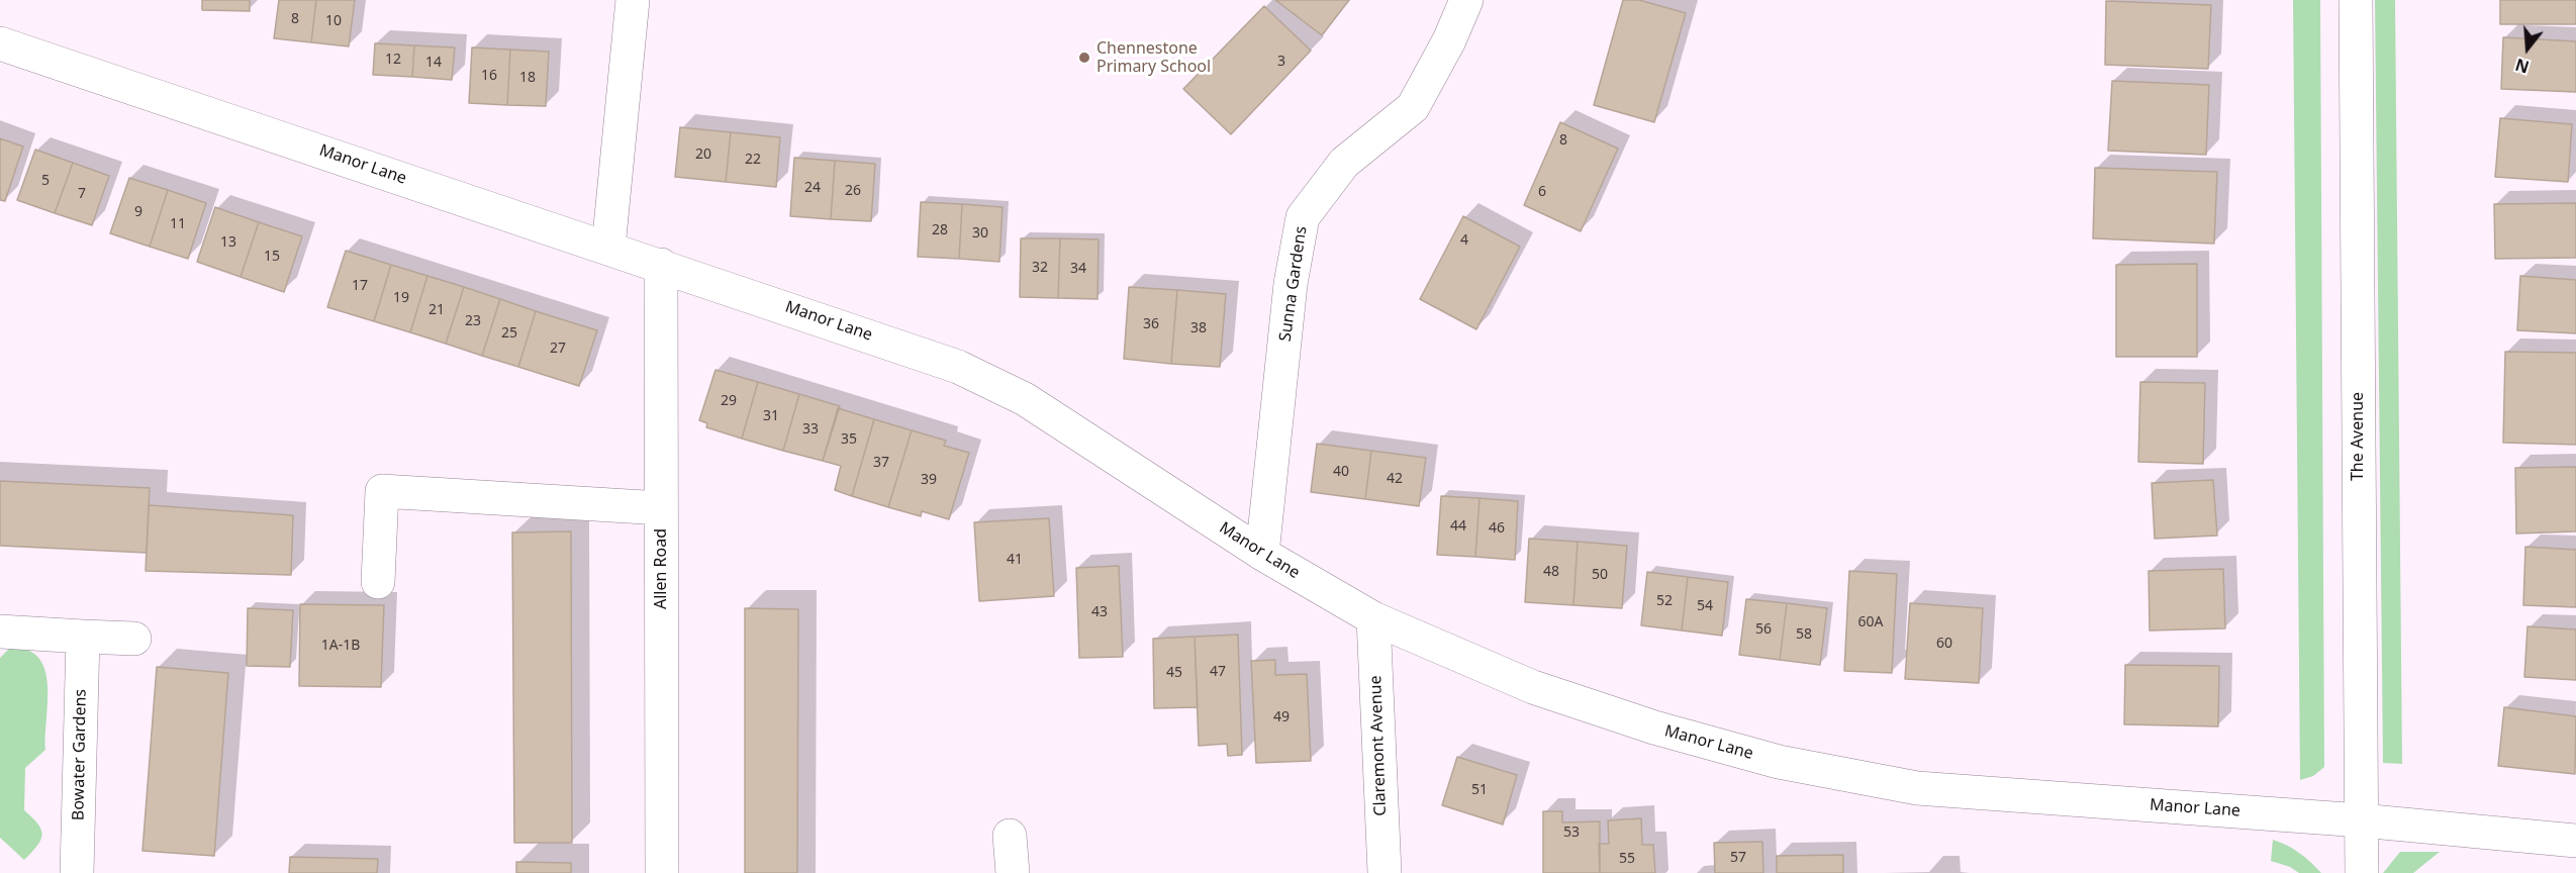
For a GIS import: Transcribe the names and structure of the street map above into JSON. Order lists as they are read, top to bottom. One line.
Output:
{"streets":{"street":["Manor Lane","Sunna Gardens","The Avenue","Allen Road","Claremont Avenue","Bowater Gardens"]},"crossings":[["Manor Lane","Sunna Gardens"],["Manor Lane","The Avenue"],["Manor Lane","Allen Road"],["Manor Lane","Claremont Avenue"]],"places":["Chennestone Primary School"],"house_numbers":["8","10","12","3","14","16","18","8","20","22","5","24","26","6","7","9","11","28","30","4","13","15","32","34","17","19","21","23","36","38","25","27","29","31","33","35","37","40","42","39","44","46","41","48","50","52","54","43","60A","56","58","60","1A-1B","47","45","49","51","53","57","55"],"north":"bottom"}
